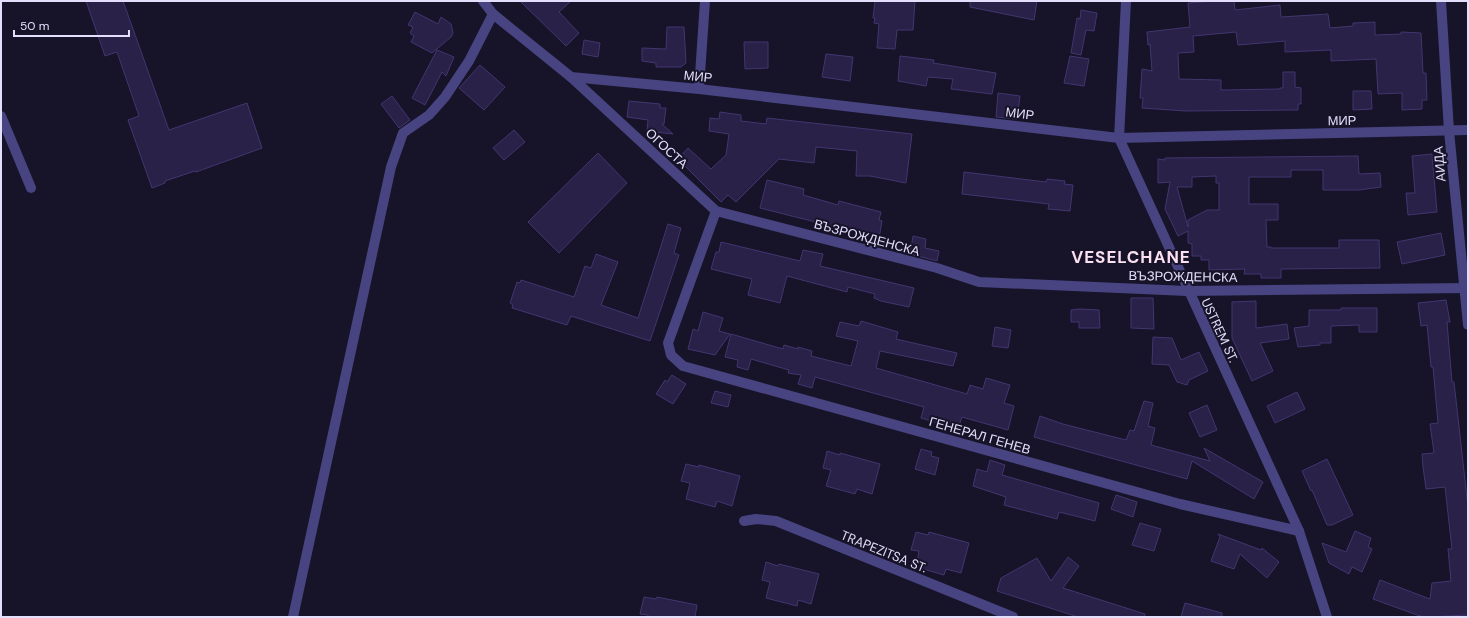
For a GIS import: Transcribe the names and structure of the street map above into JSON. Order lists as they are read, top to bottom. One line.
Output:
{"streets":{"street":["МИР","ОГОСТА","АИДА","ВЪЗРОЖДЕНСКА","USTREM ST.","ГЕНЕРАЛ ГЕНЕВ","TRAPEZITSA ST."]},"crossings":[["МИР","ОГОСТА"],["МИР","АИДА"],["МИР","USTREM ST."],["ОГОСТА","ВЪЗРОЖДЕНСКА"],["ОГОСТА","ГЕНЕРАЛ ГЕНЕВ"],["АИДА","ВЪЗРОЖДЕНСКА"],["ВЪЗРОЖДЕНСКА","USTREM ST."],["ВЪЗРОЖДЕНСКА","ГЕНЕРАЛ ГЕНЕВ"],["USTREM ST.","ГЕНЕРАЛ ГЕНЕВ"]],"districts":["VESELCHANE"],"scale_bar":"50 m"}
